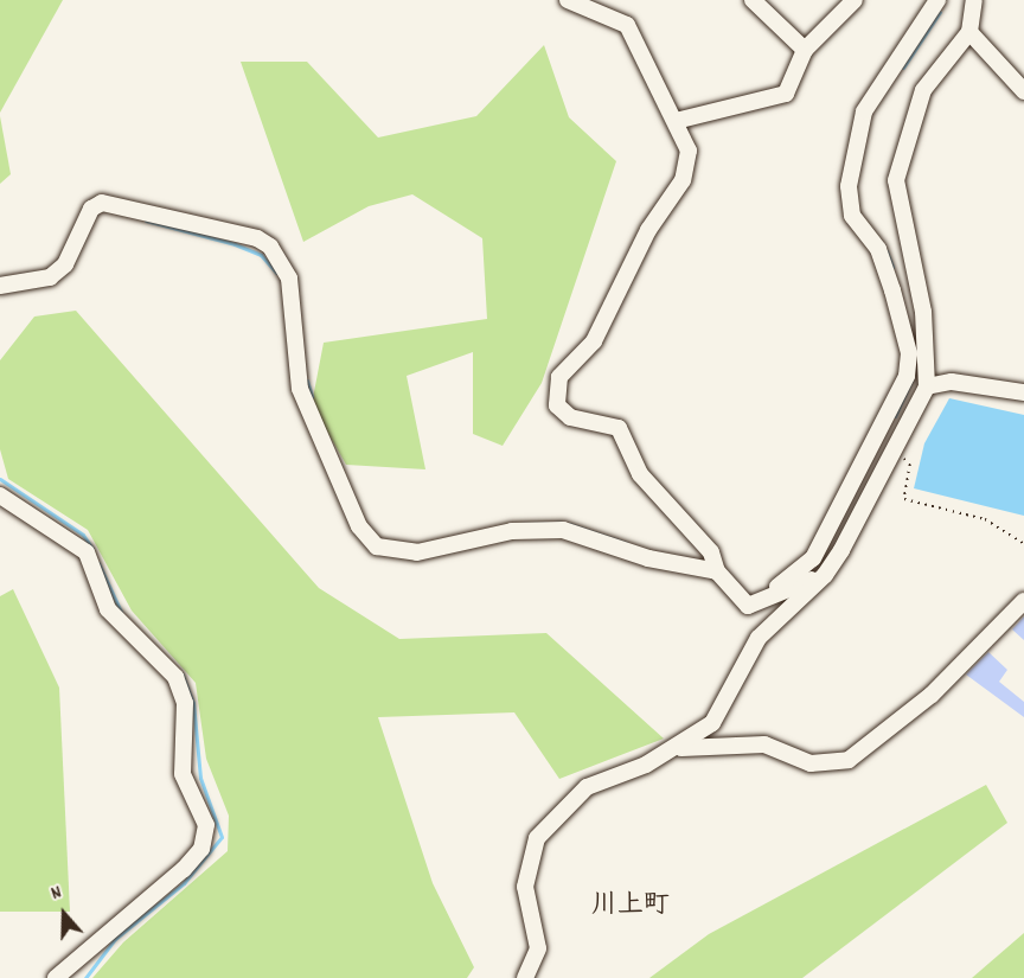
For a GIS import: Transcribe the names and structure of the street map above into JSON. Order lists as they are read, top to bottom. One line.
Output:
{"districts":["川上町"],"north":"top"}
